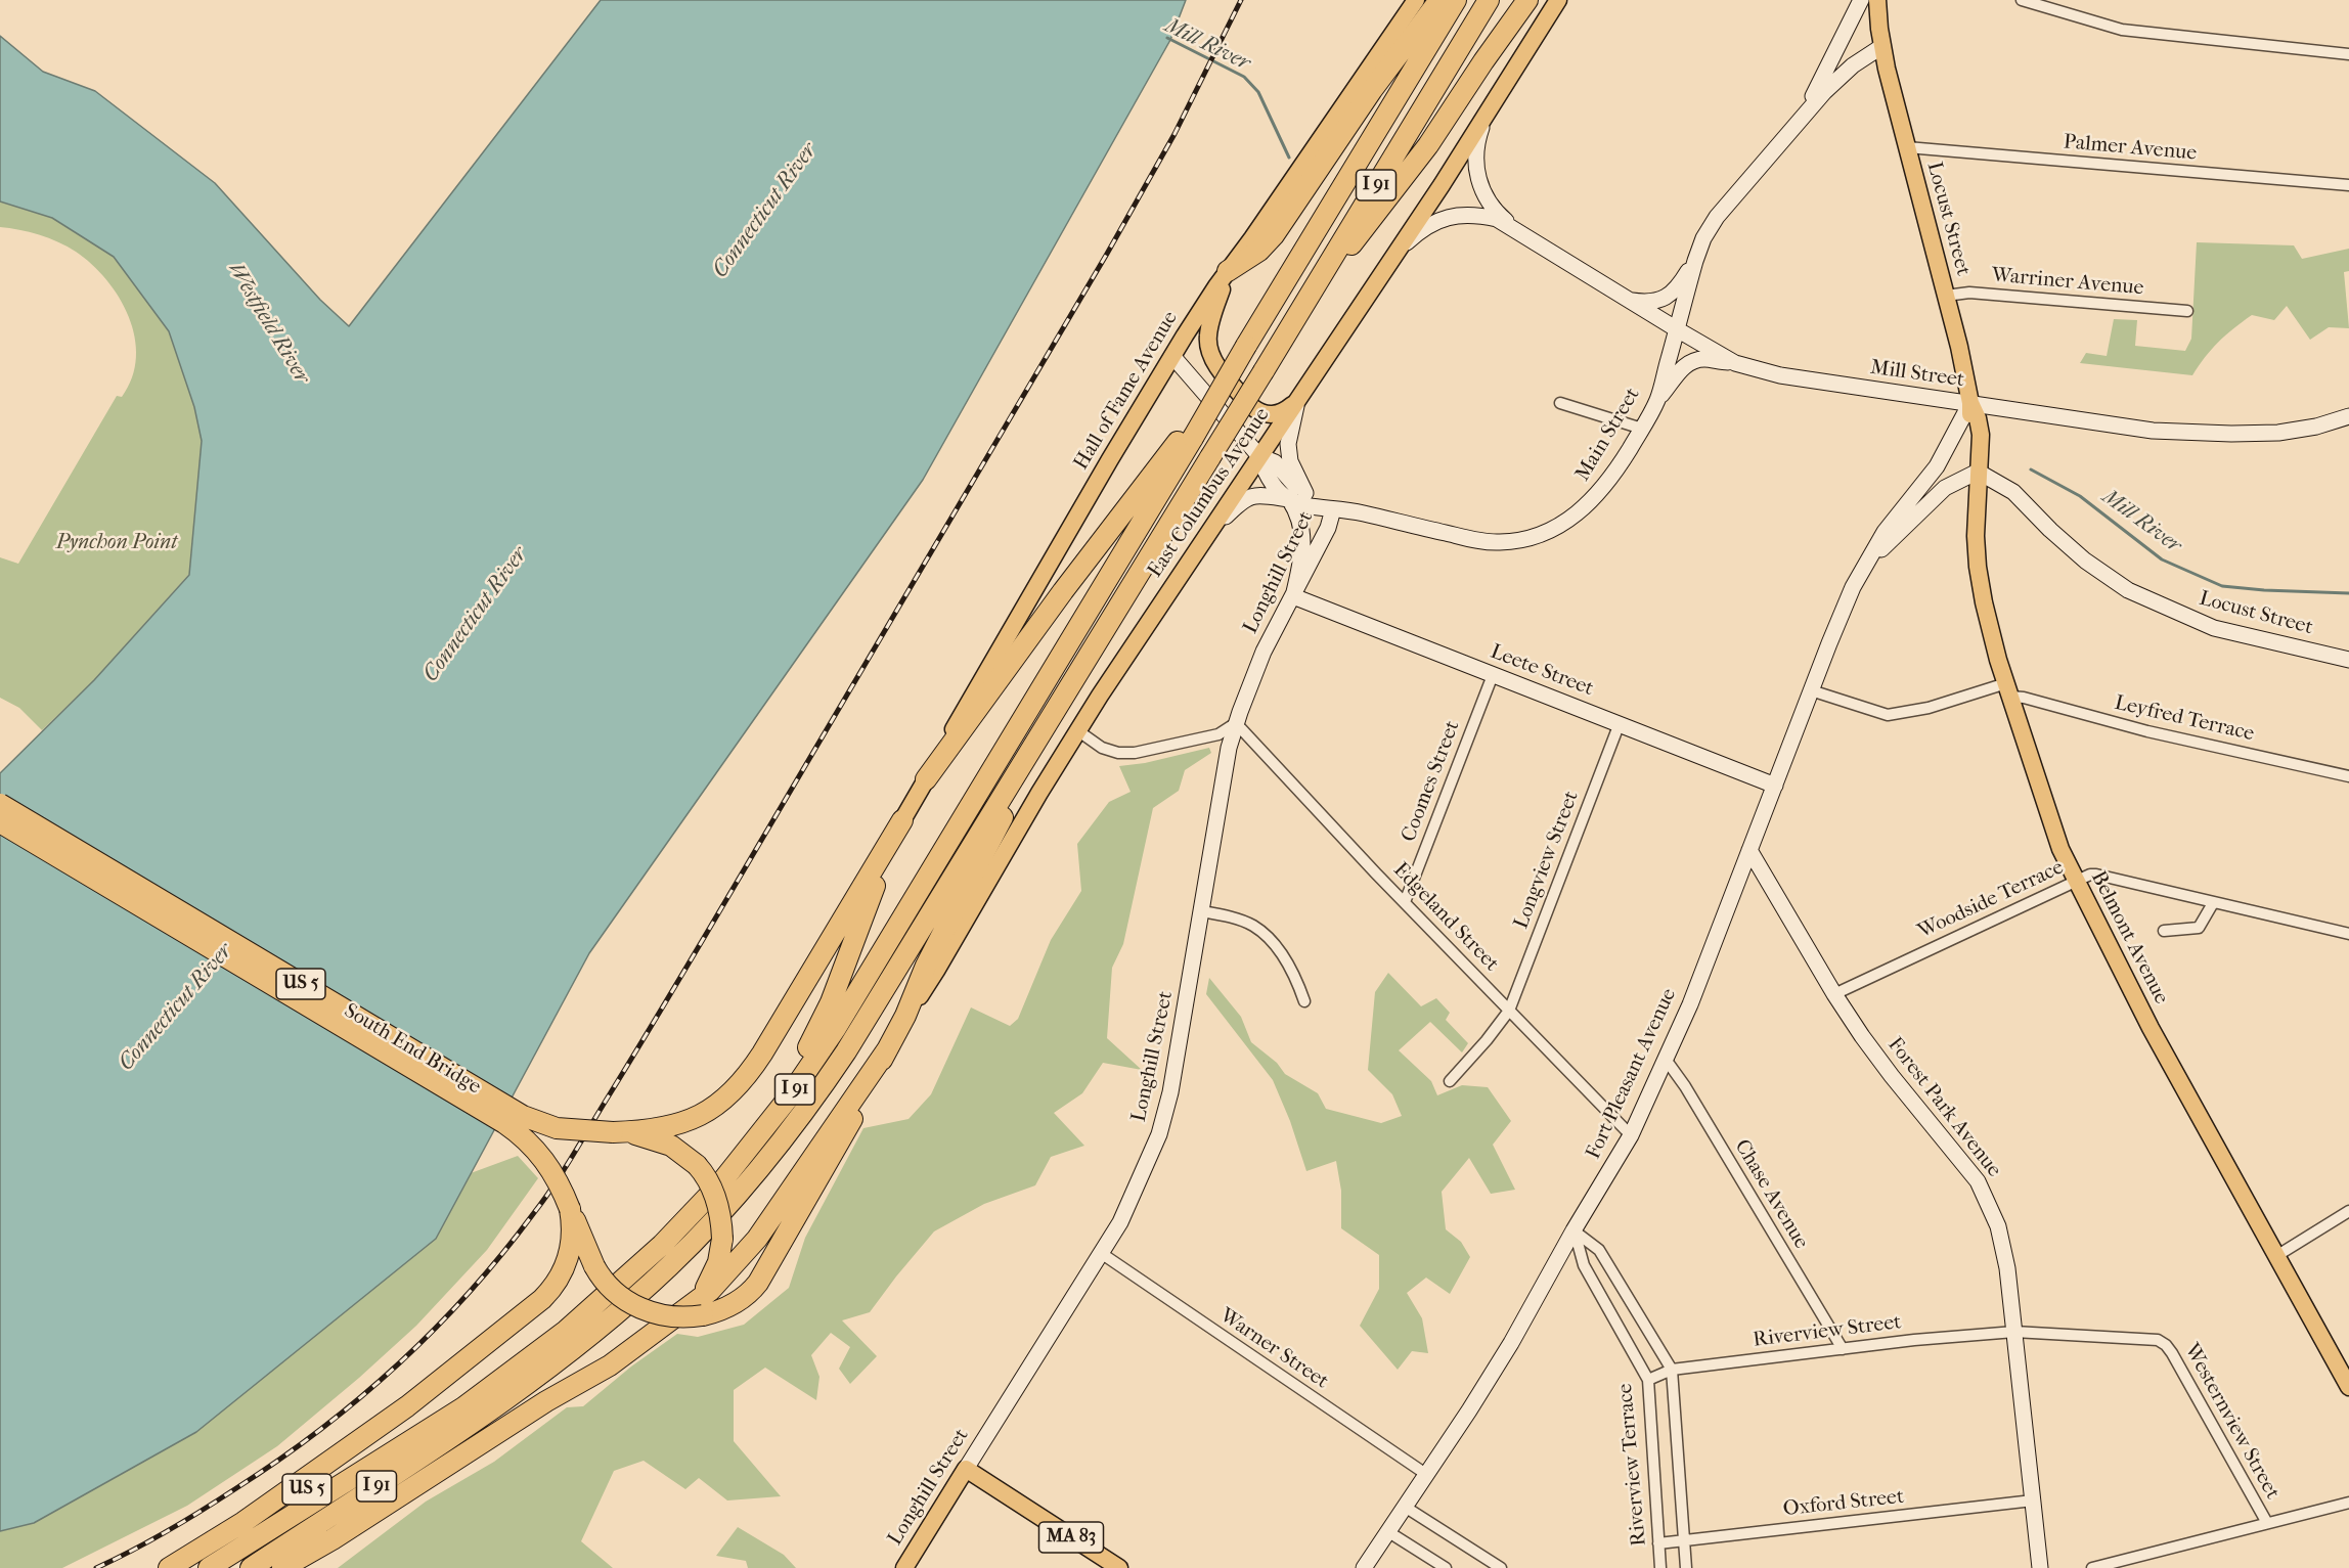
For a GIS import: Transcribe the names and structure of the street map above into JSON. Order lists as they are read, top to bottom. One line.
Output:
{"streets":{"highway":["I 91","US 5","South End Bridge"],"main road":["Locust Street","Hall of Fame Avenue","East Columbus Avenue","Longhill Street","Belmont Avenue","MA 83"],"street":["Palmer Avenue","Warriner Avenue","Mill Street","Main Street","Leete Street","Leyfred Terrace","Coomes Street","Longview Street","Woodside Terrace","Edgeland Street","Fort Pleasant Avenue","Forest Park Avenue","Chase Avenue","Riverview Street","Warner Street","Westernview Street","Riverview Terrace","Oxford Street"]},"crossings":[["Palmer Avenue","Locust Street"],["Locust Street","Warriner Avenue"],["Locust Street","Mill Street"],["Locust Street","Main Street"],["Locust Street","Belmont Avenue"],["Locust Street","Fort Pleasant Avenue"],["Mill Street","Main Street"],["Mill Street","East Columbus Avenue"],["Mill Street","Fort Pleasant Avenue"],["Hall of Fame Avenue","Main Street"],["Main Street","East Columbus Avenue"],["Main Street","Longhill Street"],["Longhill Street","Leete Street"],["Longhill Street","Edgeland Street"],["Longhill Street","Warner Street"],["Longhill Street","MA 83"],["Leete Street","Coomes Street"],["Leete Street","Longview Street"],["Leete Street","Fort Pleasant Avenue"],["Leyfred Terrace","Belmont Avenue"],["Coomes Street","Edgeland Street"],["Longview Street","Edgeland Street"],["Woodside Terrace","Belmont Avenue"],["Woodside Terrace","Forest Park Avenue"],["Edgeland Street","Fort Pleasant Avenue"],["Belmont Avenue","Fort Pleasant Avenue"],["US 5","South End Bridge"],["Fort Pleasant Avenue","Forest Park Avenue"],["Fort Pleasant Avenue","Chase Avenue"],["Fort Pleasant Avenue","Warner Street"],["Fort Pleasant Avenue","Riverview Terrace"],["Forest Park Avenue","Riverview Street"],["Forest Park Avenue","Westernview Street"],["Forest Park Avenue","Oxford Street"],["Chase Avenue","Riverview Street"],["Riverview Street","Westernview Street"],["Riverview Street","Riverview Terrace"],["Riverview Terrace","Oxford Street"]],"water":["Mill River","Connecticut River","Westfield River"],"parks":["Pynchon Point"]}
